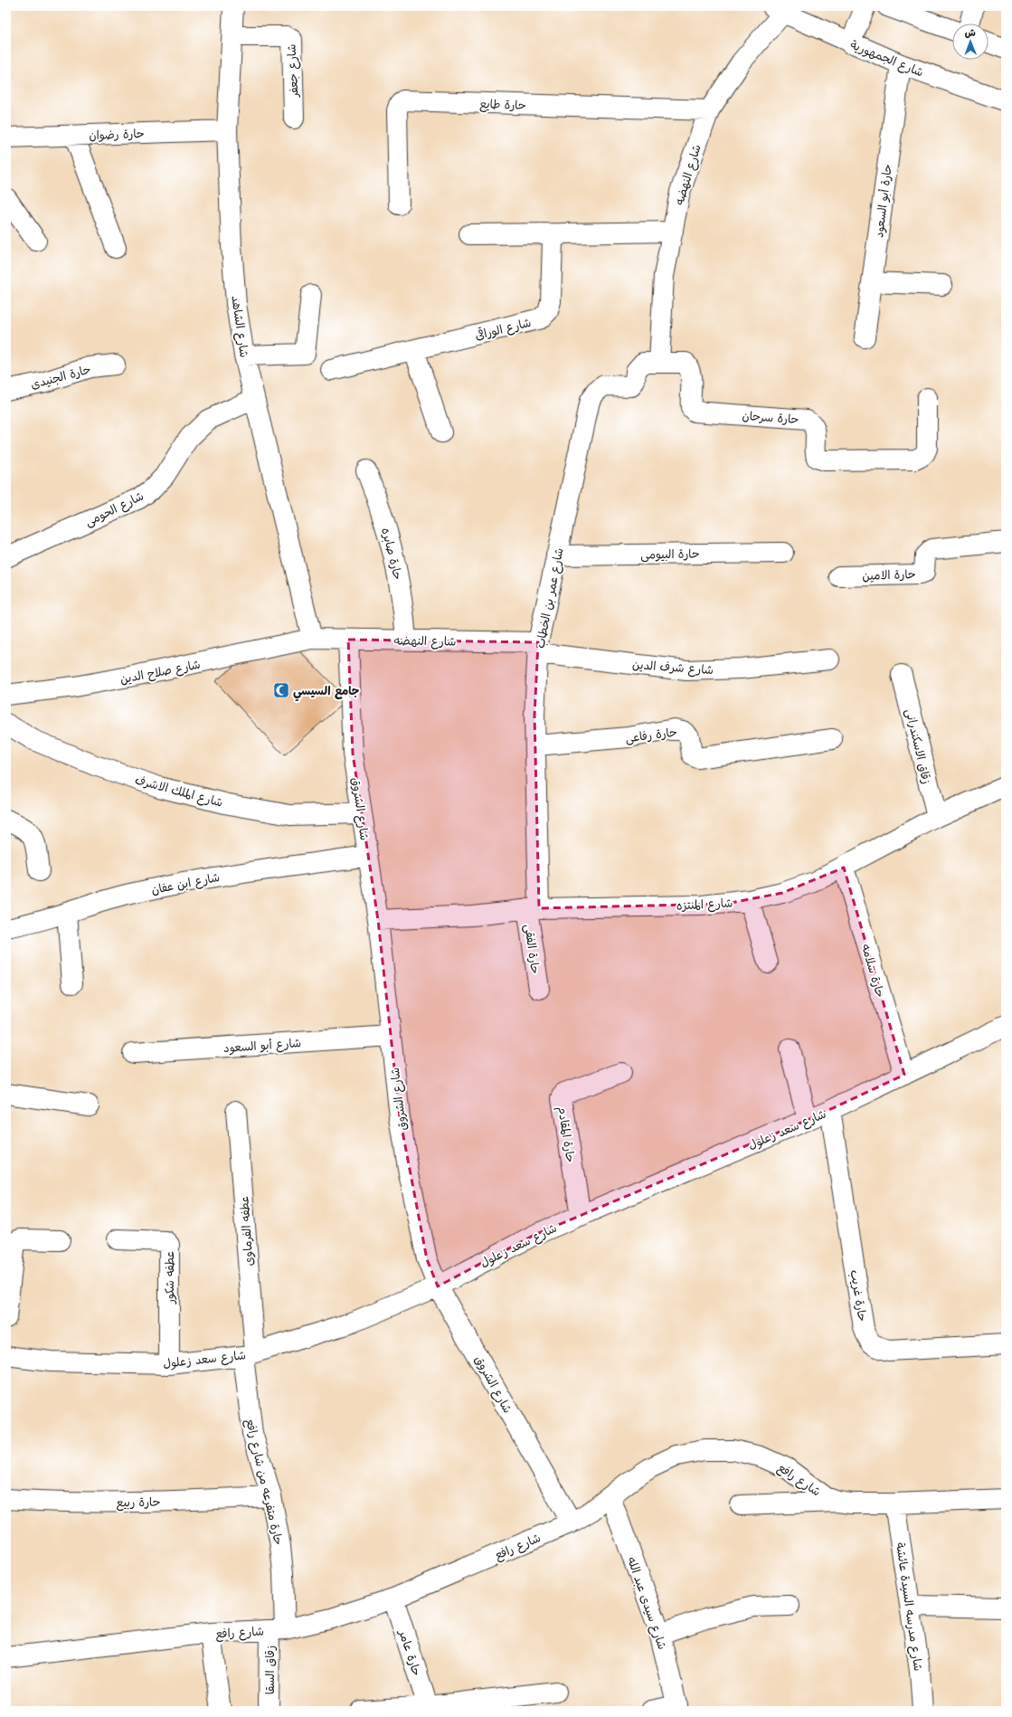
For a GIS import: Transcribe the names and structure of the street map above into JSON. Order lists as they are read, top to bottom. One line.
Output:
{"streets":{"street":["شارع الجمهورية","شارع جعفر","حارة طايع","حارة رضوان","شارع النهضه","حارة أبو السعود","شارع الشاهد","شارع الوراقى","حارة الجنيدى","حارة سرحان","شارع الحومى","حارة صابره","حارة البيومى","حارة الامين","شارع عمر بن الخطاب","شارع شرف الدين","شارع صلاح الدين","حارة رفاعى","زقاق الاسكندرانى","شارع الملك الاشرف","شارع الشروق","شارع ابن عفان","شارع المنتزه","حارة الفقى","حارة سلامه","شارع أبو السعود","شارع سعد زعلول","حارة المقادم","عطفه الفرماوى","عطفه شكور","حارة غريب","شارع رافع","حارة متفرعه من شارع رافع","حارة ربيع","شارع سيدى عبد الله","شارع مدرسه السيدة عائشة","حارة عامر","زقاق السقا"]},"crossings":[["شارع الجمهورية","شارع النهضه"],["شارع الجمهورية","حارة أبو السعود"],["شارع جعفر","شارع الشاهد"],["حارة طايع","شارع النهضه"],["حارة رضوان","شارع الشاهد"],["شارع النهضه","شارع الشاهد"],["شارع النهضه","حارة سرحان"],["شارع النهضه","حارة صابره"],["شارع النهضه","شارع عمر بن الخطاب"],["شارع النهضه","شارع شرف الدين"],["شارع النهضه","شارع صلاح الدين"],["شارع النهضه","شارع الشروق"],["شارع الشاهد","شارع الحومى"],["شارع الشاهد","شارع صلاح الدين"],["حارة سرحان","شارع عمر بن الخطاب"],["حارة البيومى","شارع عمر بن الخطاب"],["شارع عمر بن الخطاب","شارع شرف الدين"],["شارع عمر بن الخطاب","حارة رفاعى"],["شارع عمر بن الخطاب","شارع المنتزه"],["شارع عمر بن الخطاب","حارة الفقى"],["زقاق الاسكندرانى","شارع المنتزه"],["شارع الملك الاشرف","شارع الشروق"],["شارع الشروق","شارع ابن عفان"],["شارع الشروق","شارع المنتزه"],["شارع الشروق","شارع أبو السعود"],["شارع الشروق","شارع سعد زعلول"],["شارع الشروق","شارع رافع"],["شارع المنتزه","حارة الفقى"],["شارع المنتزه","حارة سلامه"],["حارة سلامه","شارع سعد زعلول"],["شارع سعد زعلول","حارة المقادم"],["شارع سعد زعلول","عطفه الفرماوى"],["شارع سعد زعلول","عطفه شكور"],["شارع سعد زعلول","حارة غريب"],["شارع سعد زعلول","حارة متفرعه من شارع رافع"],["عطفه الفرماوى","حارة متفرعه من شارع رافع"],["شارع رافع","حارة متفرعه من شارع رافع"],["شارع رافع","شارع سيدى عبد الله"],["شارع رافع","شارع مدرسه السيدة عائشة"],["شارع رافع","حارة عامر"],["شارع رافع","زقاق السقا"],["حارة متفرعه من شارع رافع","حارة ربيع"],["حارة متفرعه من شارع رافع","زقاق السقا"]],"places":{"mosque":["جامع السيسي"]},"north":"top"}
